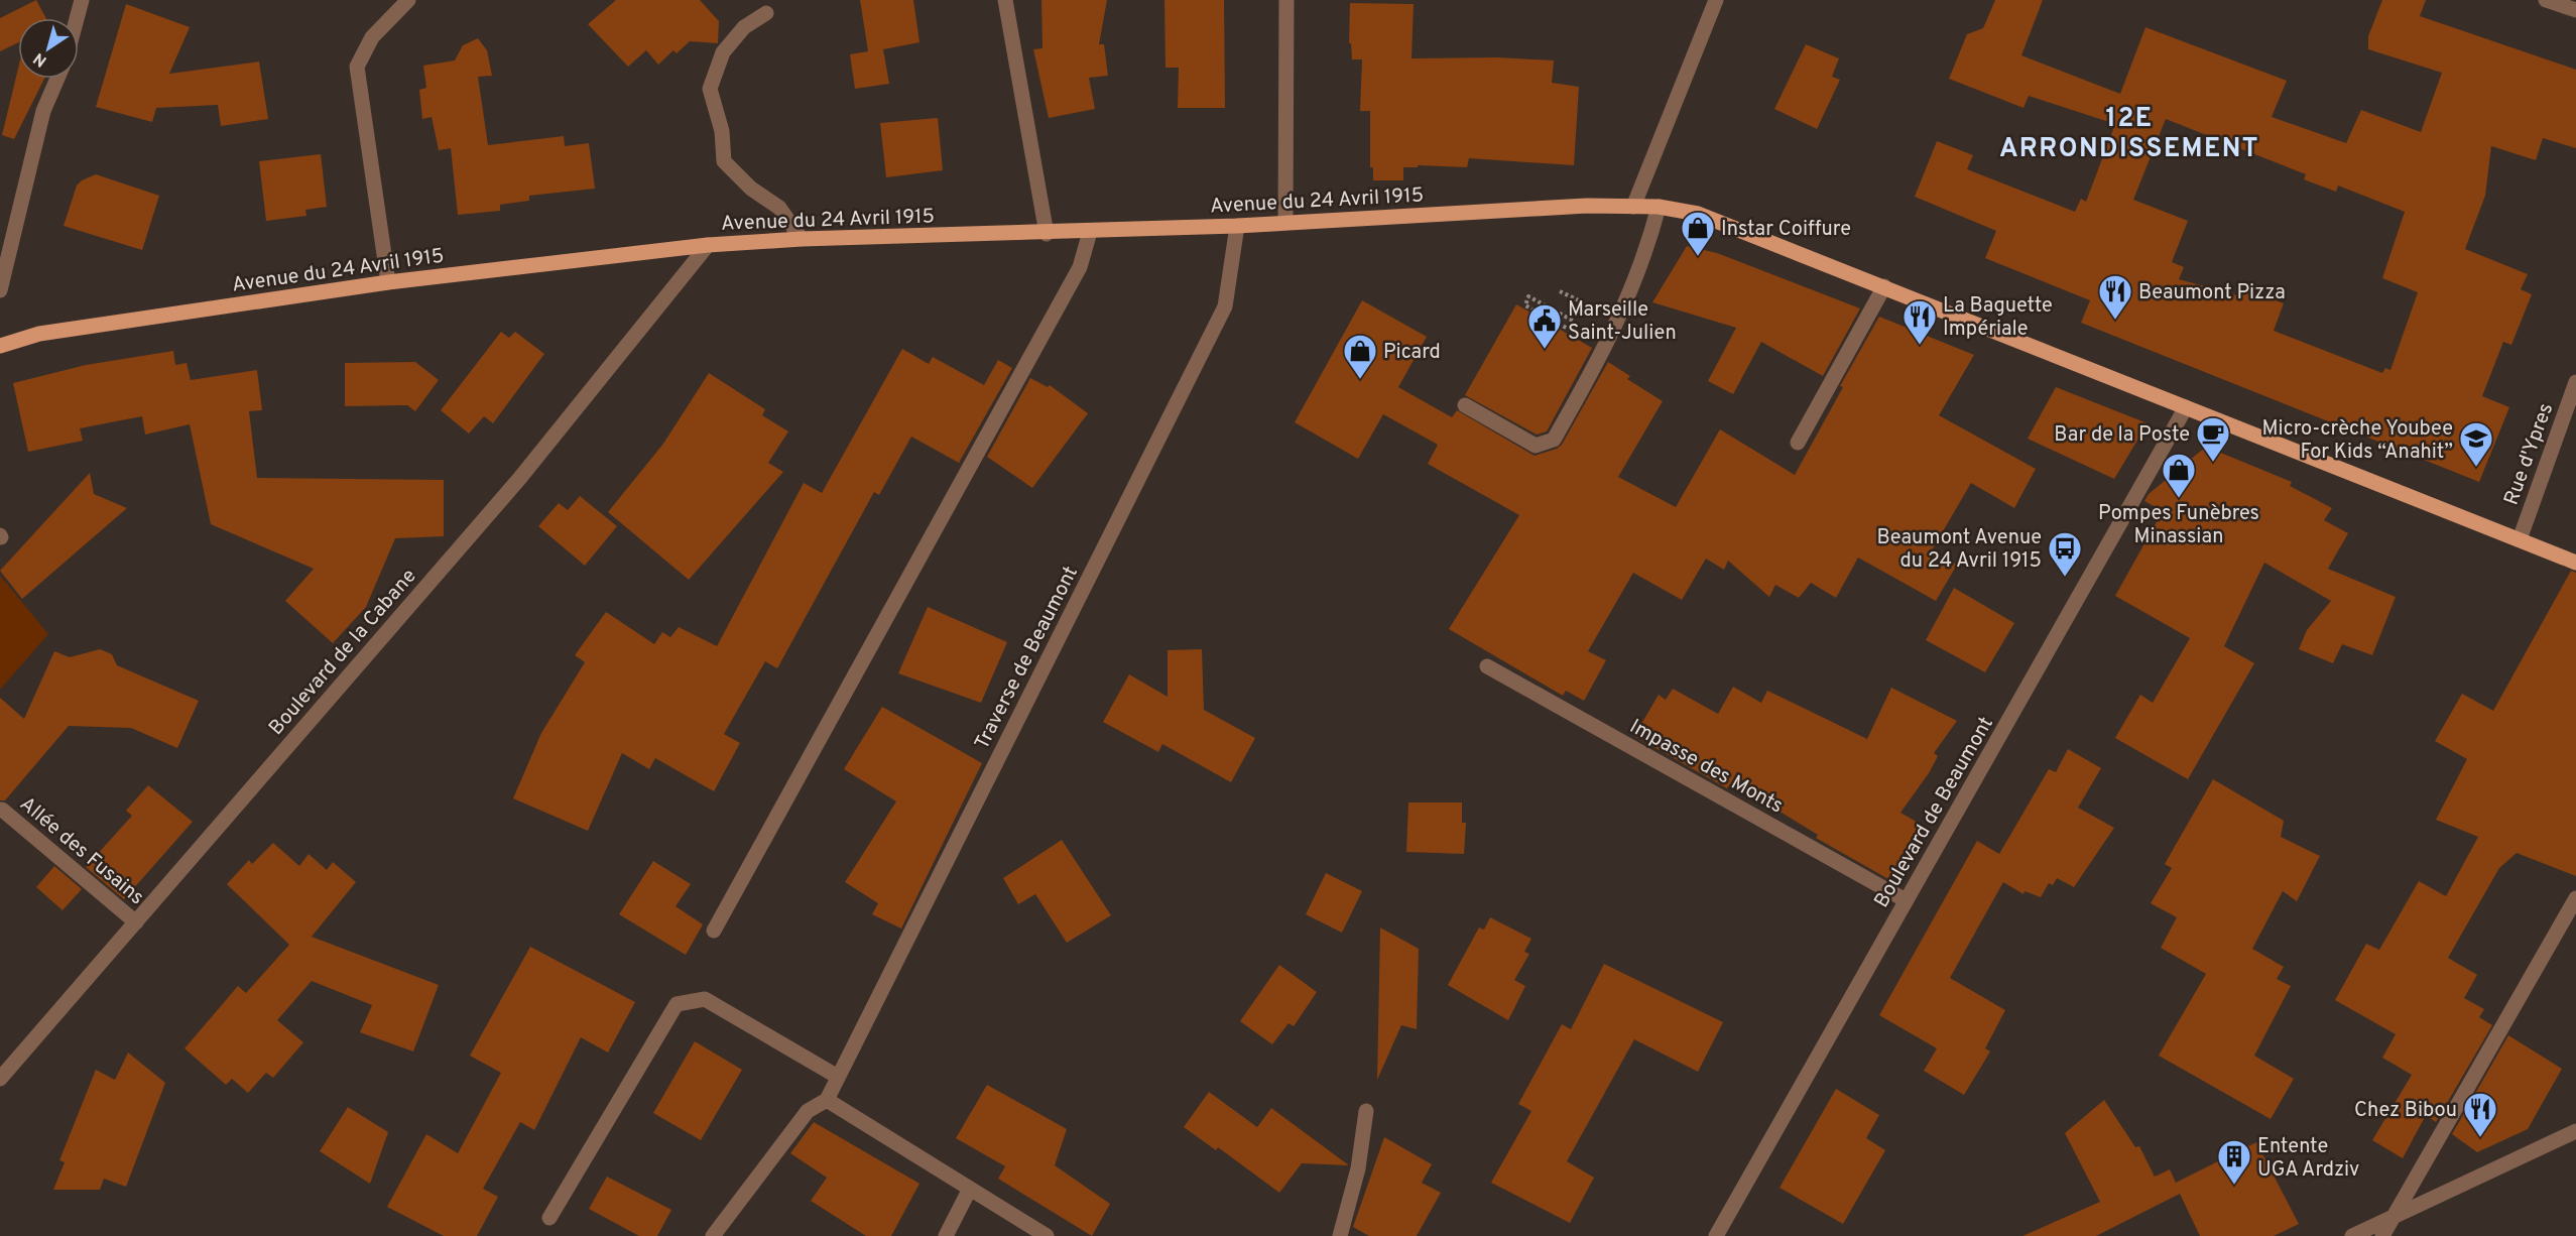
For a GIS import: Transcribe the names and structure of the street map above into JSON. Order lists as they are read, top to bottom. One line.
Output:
{"streets":{"main road":["Avenue du 24 Avril 1915"],"street":["Rue d'Ypres","Boulevard de la Cabane","Traverse de Beaumont","Impasse des Monts","Boulevard de Beaumont","Allée des Fusains"]},"crossings":[["Avenue du 24 Avril 1915","Rue d'Ypres"],["Avenue du 24 Avril 1915","Boulevard de la Cabane"],["Avenue du 24 Avril 1915","Traverse de Beaumont"],["Avenue du 24 Avril 1915","Boulevard de Beaumont"],["Boulevard de la Cabane","Allée des Fusains"],["Impasse des Monts","Boulevard de Beaumont"]],"districts":["12E ARRONDISSEMENT"],"places":{"shop":["Instar Coiffure","Picard","Pompes Funèbres Minassian"],"restaurant":["Beaumont Pizza","La Baguette Impériale","Chez Bibou"],"public building":["Marseille Saint-Julien"],"cafe":["Bar de la Poste"],"school or university":["Micro-crèche Youbee For Kids “Anahit”"],"bus stop":["Beaumont Avenue du 24 Avril 1915"],"building":["Entente UGA Ardziv"]},"north":"bottom left"}
